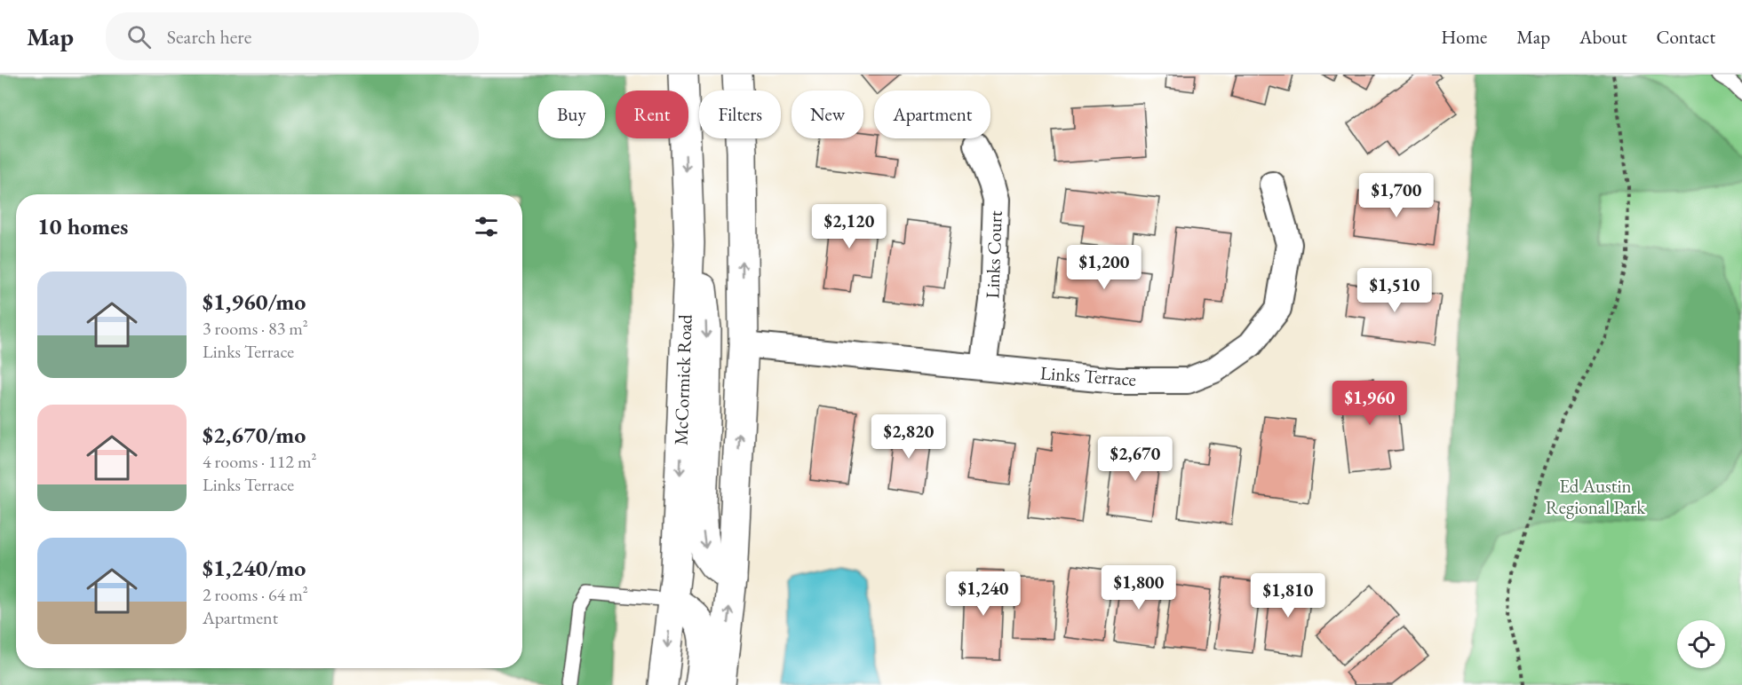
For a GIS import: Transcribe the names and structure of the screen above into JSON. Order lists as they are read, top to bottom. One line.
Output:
{"streets":{"main road":["McCormick Road"],"street":["Links Court","Links Terrace"]},"crossings":[["Links Court","Links Terrace"]],"parks":["Ed Austin Regional Park"],"page":{"header":"Map","search":"Search here","nav":["Home","Map","About","Contact"],"chip":["Buy","Rent","Filters","New","Apartment"],"price":["$1,700","$2,120","$1,200","$1,510","$1,960","$2,820","$2,670","$1,800","$1,240","$1,810"],"heading":"10 homes","list":[{"name":"$1,960/mo","note":"3 rooms · 83 m² · Links Terrace"},{"name":"$2,670/mo","note":"4 rooms · 112 m² · Links Terrace"},{"name":"$1,240/mo","note":"2 rooms · 64 m² · Apartment"}]}}
